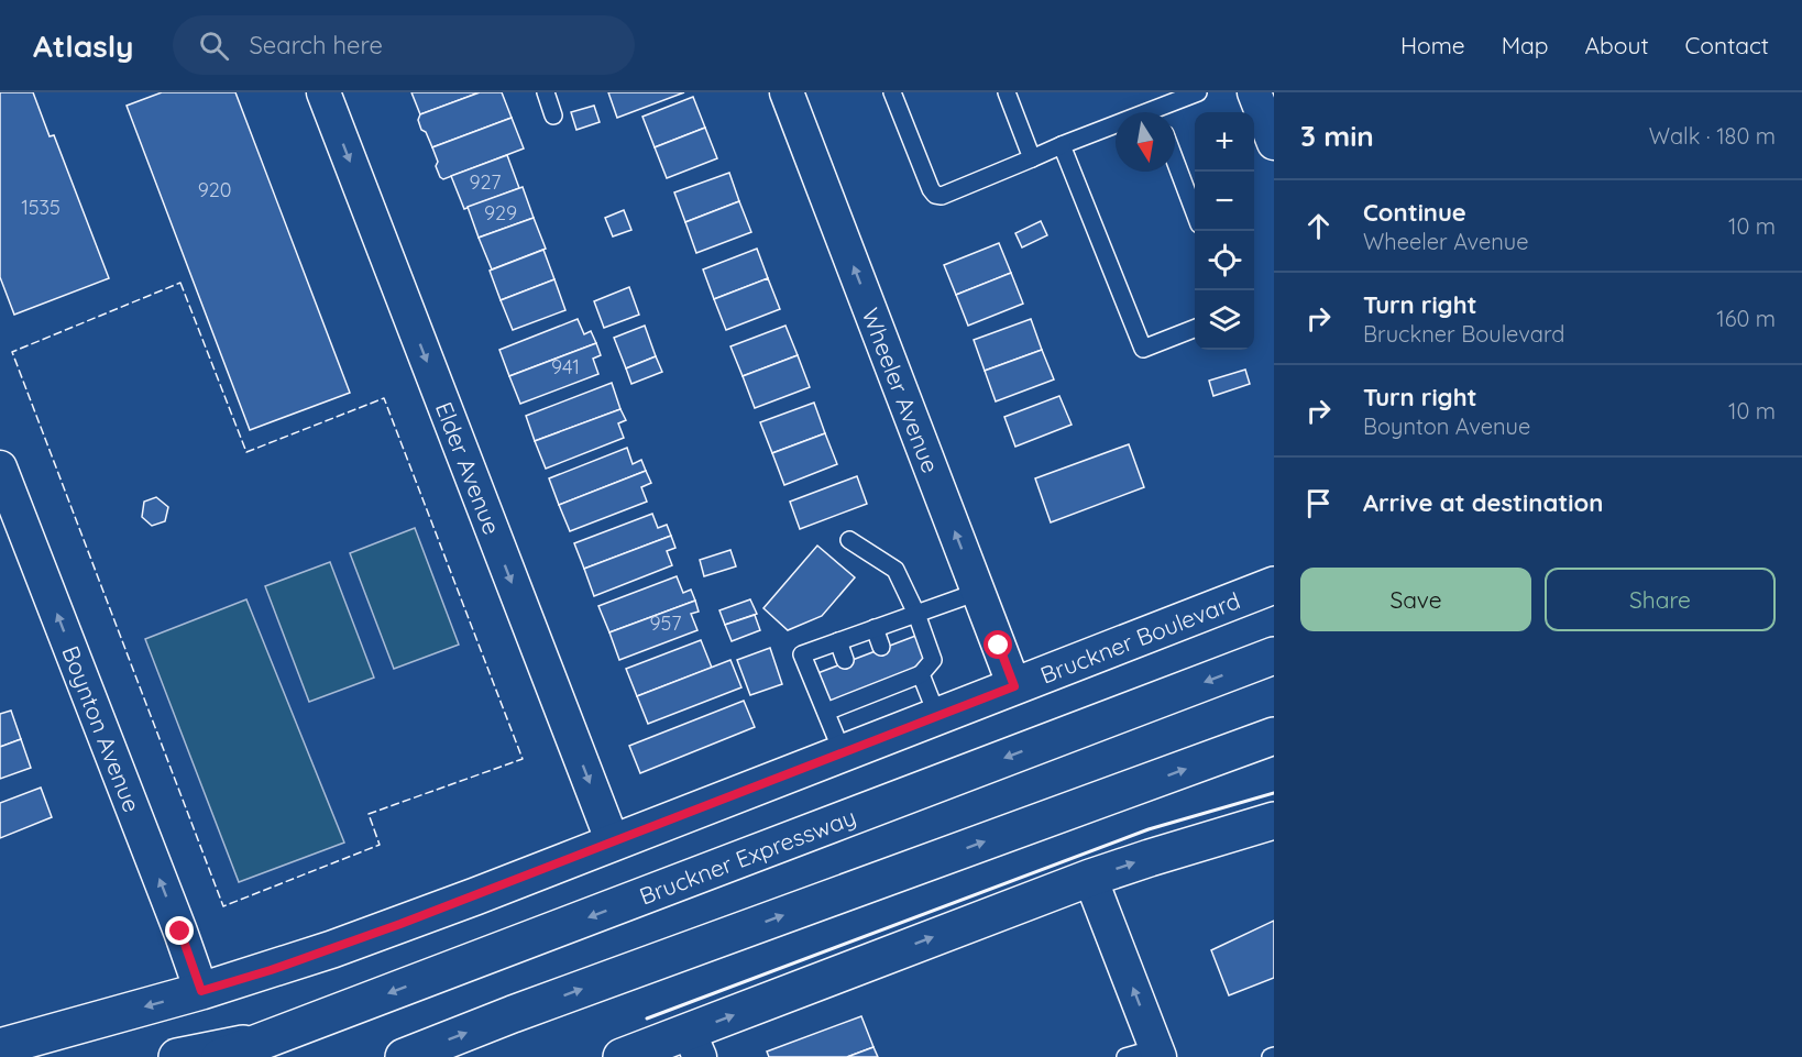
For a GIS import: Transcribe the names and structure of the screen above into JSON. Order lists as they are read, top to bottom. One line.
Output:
{"streets":{"main road":["Bruckner Boulevard","Bruckner Expressway"],"street":["Wheeler Avenue","Elder Avenue","Boynton Avenue"]},"crossings":[["Wheeler Avenue","Bruckner Boulevard"],["Elder Avenue","Bruckner Boulevard"],["Bruckner Boulevard","Boynton Avenue"]],"one_way":["Wheeler Avenue","Elder Avenue","Boynton Avenue"],"house_numbers":["927","920","1535","929","941","957"],"north":"bottom","page":{"header":"Atlasly","search":"Search here","nav":["Home","Map","About","Contact"],"heading":["3 min","Walk · 180 m"],"map_buttons":["+","−"],"list":[["Continue","Wheeler Avenue","10 m"],["Turn right","Bruckner Boulevard","160 m"],["Turn right","Boynton Avenue","10 m"],"Arrive at destination"],"buttons":["Save","Share"]}}
